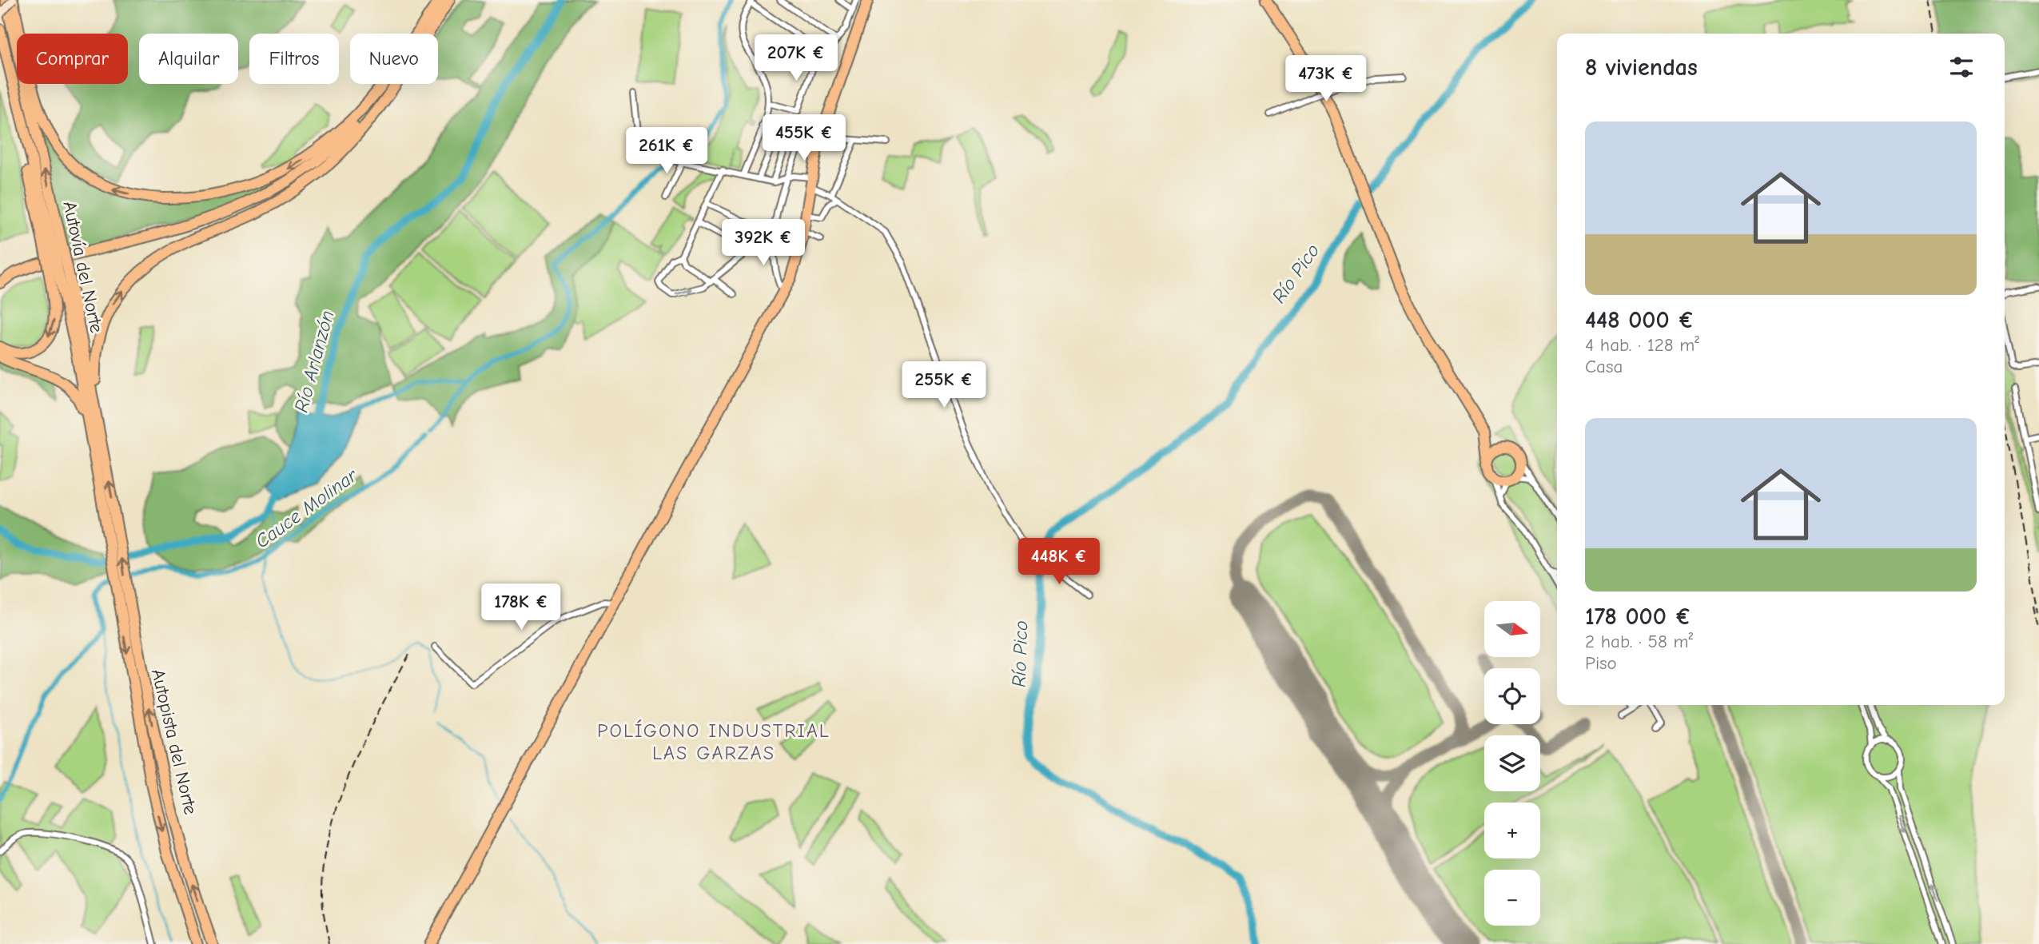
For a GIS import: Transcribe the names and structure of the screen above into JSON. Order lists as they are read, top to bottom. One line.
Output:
{"streets":{"highway":["Autovía del Norte","Autopista del Norte"]},"crossings":[["Autovía del Norte","Autopista del Norte"]],"districts":["POLÍGONO INDUSTRIAL LAS GARZAS"],"water":["Río Pico","Río Arlanzón","Cauce Molinar"],"north":"right","page":{"chip":["Comprar","Alquilar","Filtros","Nuevo"],"heading":"8 viviendas","price":["207K €","473K €","455K €","261K €","392K €","255K €","448K €","178K €"],"list":[{"name":"448 000 €","note":"4 hab. · 128 m² · Casa"},{"name":"178 000 €","note":"2 hab. · 58 m² · Piso"}],"map_buttons":["+","−"]}}
